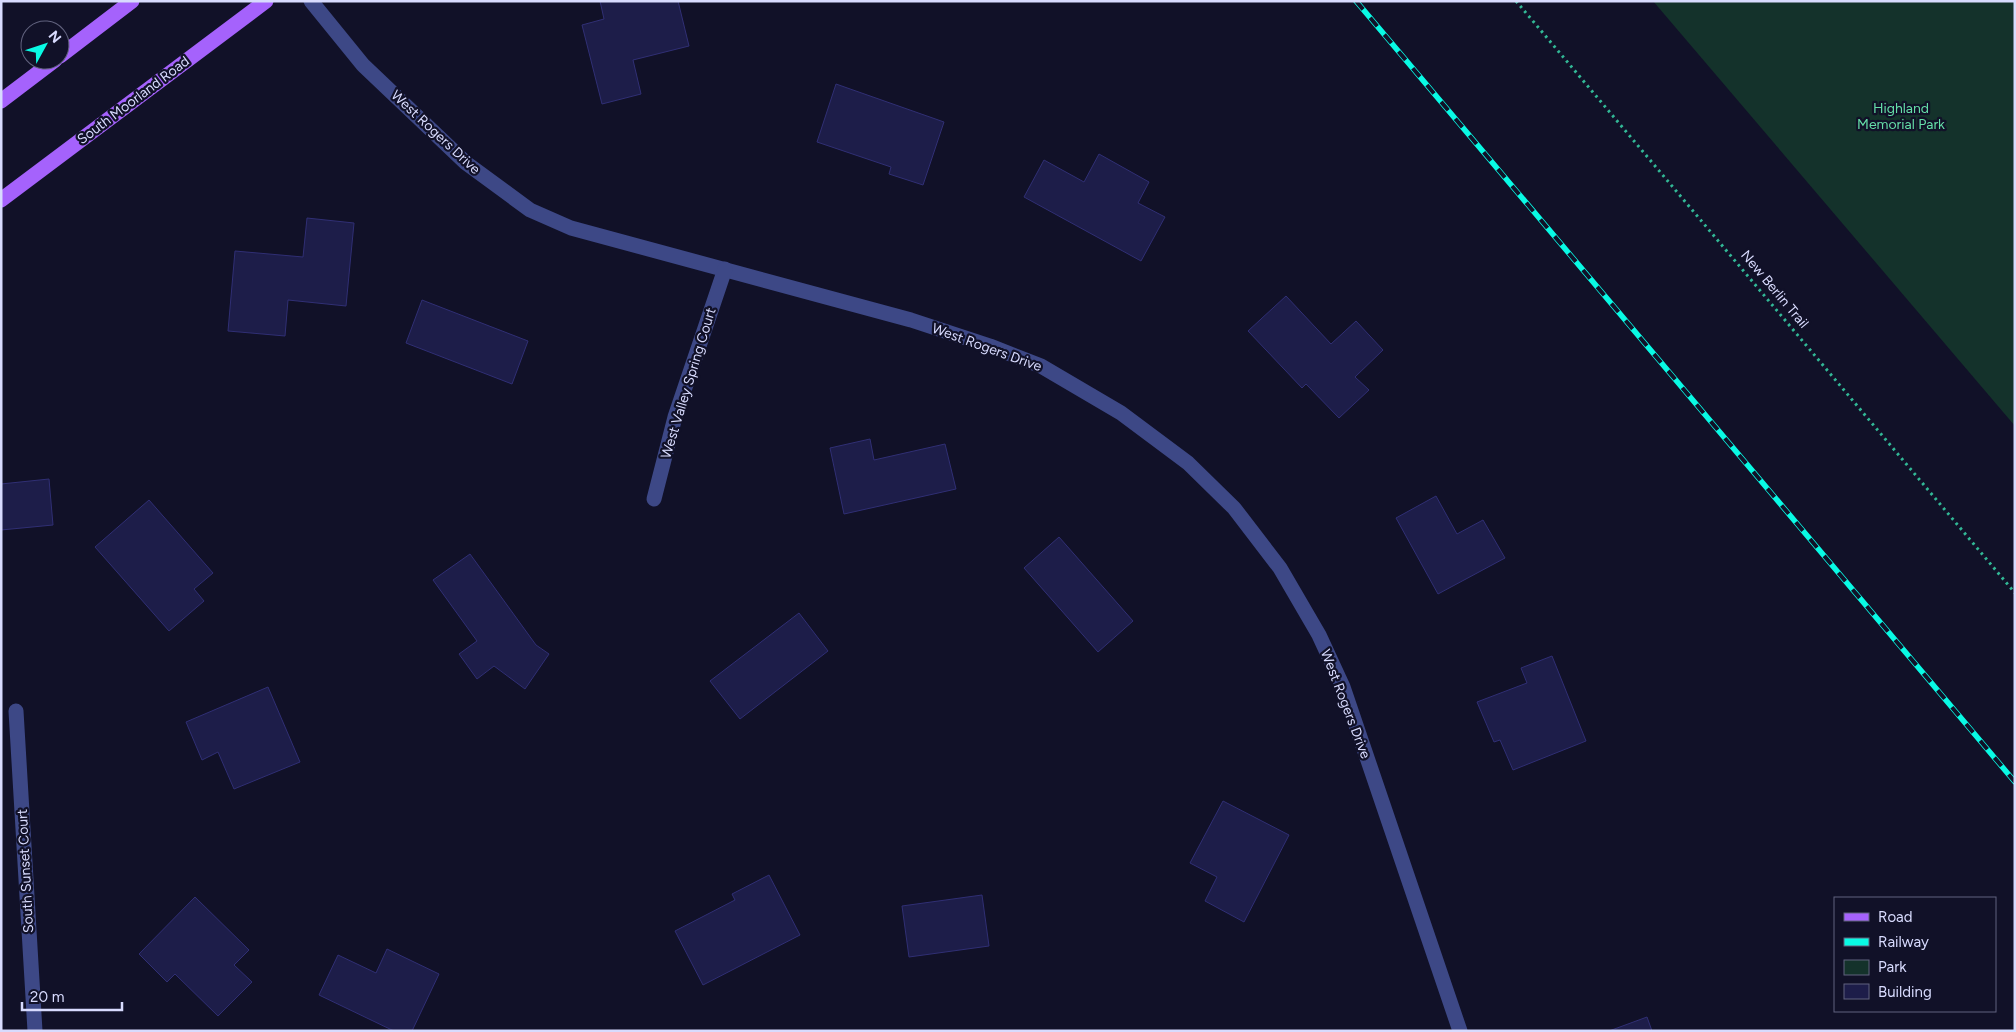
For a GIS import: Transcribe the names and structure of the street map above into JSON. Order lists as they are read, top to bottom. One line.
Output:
{"streets":{"main road":["South Moorland Road"],"street":["West Rogers Drive","West Valley Spring Court","South Sunset Court"],"path":["New Berlin Trail"]},"crossings":[["West Rogers Drive","West Valley Spring Court"]],"parks":["Highland Memorial Park"],"legend":["Road","Railway","Park","Building"],"scale_bar":"20 m","north":"top right"}
